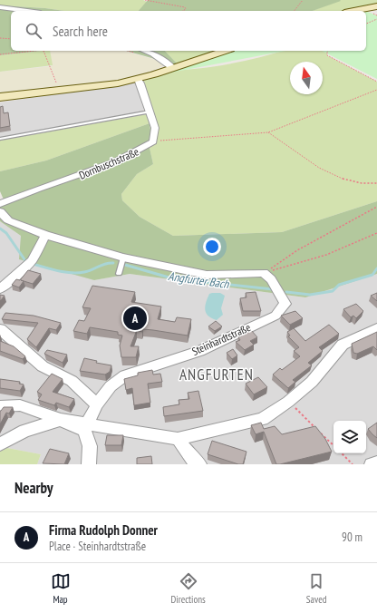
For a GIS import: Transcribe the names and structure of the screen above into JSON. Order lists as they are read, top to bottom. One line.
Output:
{"streets":{"street":["Dornbuschstraße","Steinhardtstraße"]},"districts":["ANGFURTEN"],"water":["Angfurter Bach"],"north":"top","page":{"search":"Search here","pins":"A","heading":"Nearby","list":[{"mark":"A","name":"Firma Rudolph Donner","note":"Place · Steinhardtstraße","value":"90 m"}],"nav":["Map","Directions","Saved"]}}
